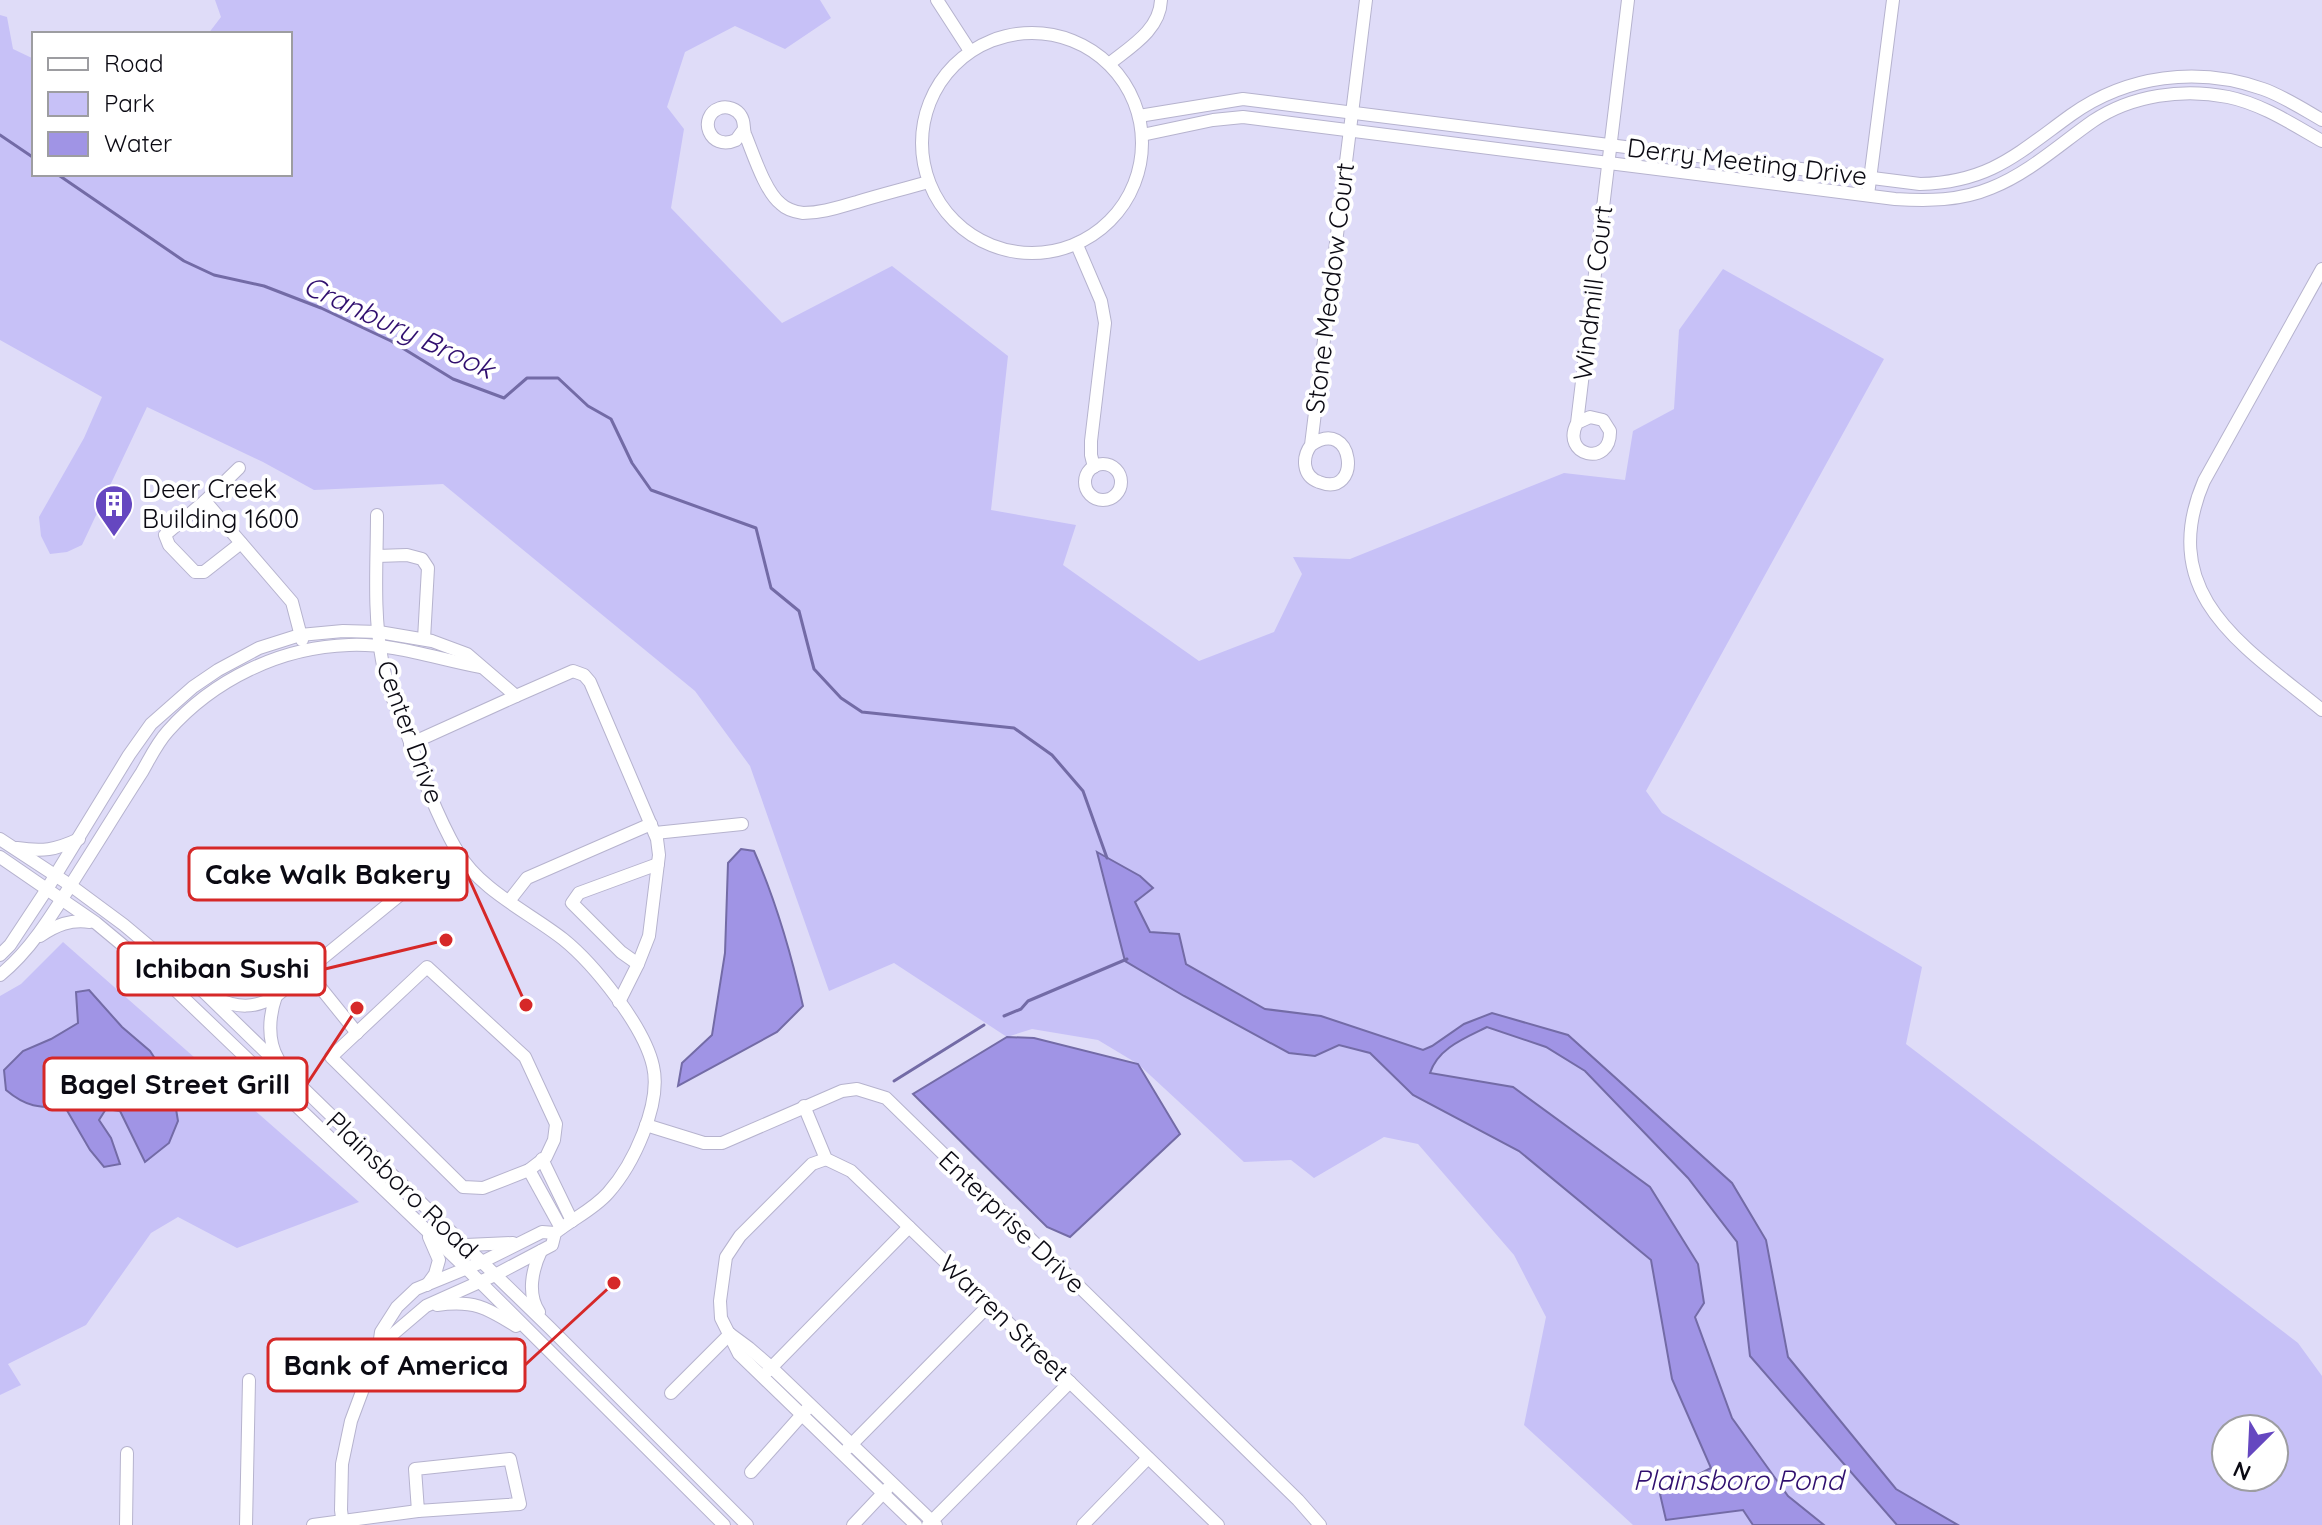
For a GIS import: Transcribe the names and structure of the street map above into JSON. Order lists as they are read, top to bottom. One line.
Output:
{"streets":{"street":["Derry Meeting Drive","Stone Meadow Court","Windmill Court","Center Drive","Plainsboro Road","Enterprise Drive","Warren Street"]},"crossings":[["Derry Meeting Drive","Stone Meadow Court"],["Derry Meeting Drive","Windmill Court"],["Center Drive","Plainsboro Road"],["Center Drive","Enterprise Drive"]],"water":["Cranbury Brook","Plainsboro Pond"],"places":{"building":["Deer Creek Building 1600"],"other":["Ichiban Sushi","Cake Walk Bakery","Bagel Street Grill","Bank of America"]},"legend":["Road","Park","Water"],"north":"bottom left"}
